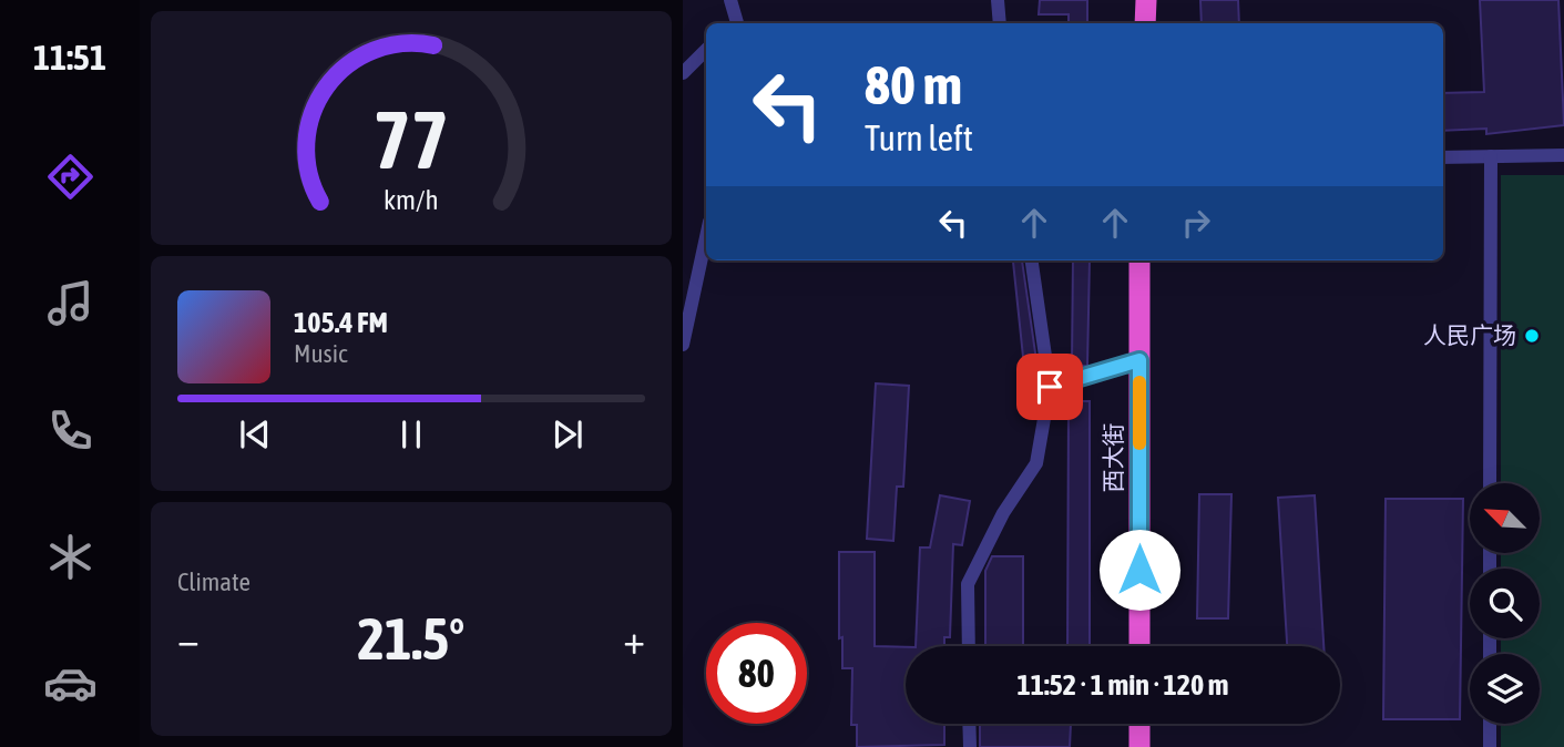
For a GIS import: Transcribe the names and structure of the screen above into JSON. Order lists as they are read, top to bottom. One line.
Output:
{"streets":{"highway":["西大街"]},"places":["人民广场"],"north":"top left","page":{"tabs":"11:51","turn":["80 m","Turn left"],"song":["105.4 FM","Music"],"tile":"Climate","heat":["−","21.5°","+"],"limit":"80","trip":"11:52 · 1 min · 120 m","gauge":["77","km/h"]}}
